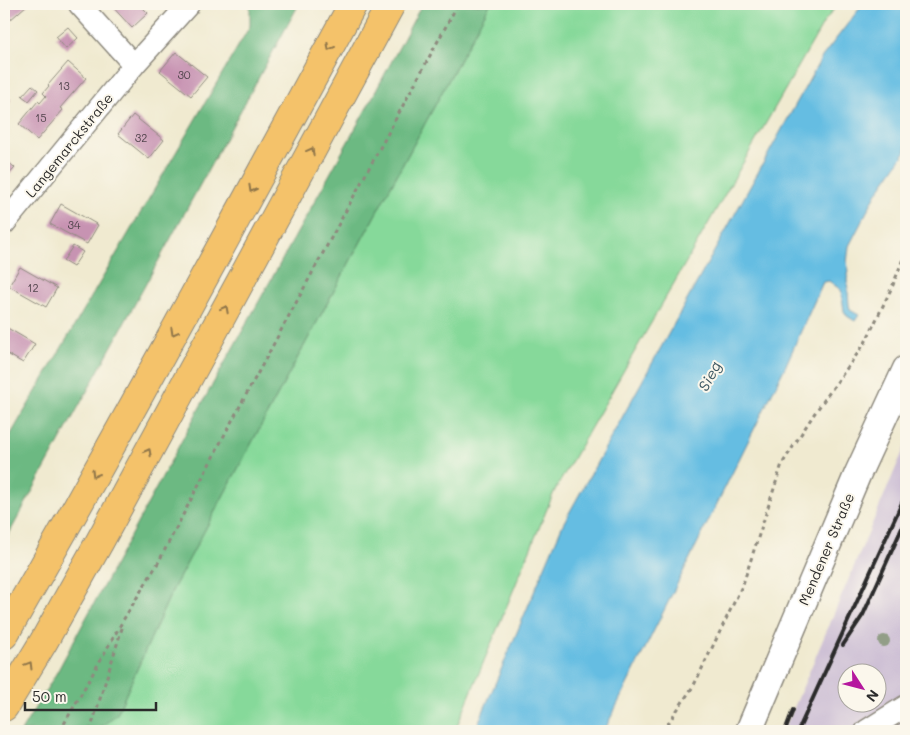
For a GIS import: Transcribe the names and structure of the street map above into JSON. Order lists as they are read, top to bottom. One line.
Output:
{"streets":{"street":["Langemarckstraße","Mendener Straße"]},"water":["Sieg"],"house_numbers":["30","13","15","32","34","12"],"scale_bar":"50 m","north":"bottom right"}
